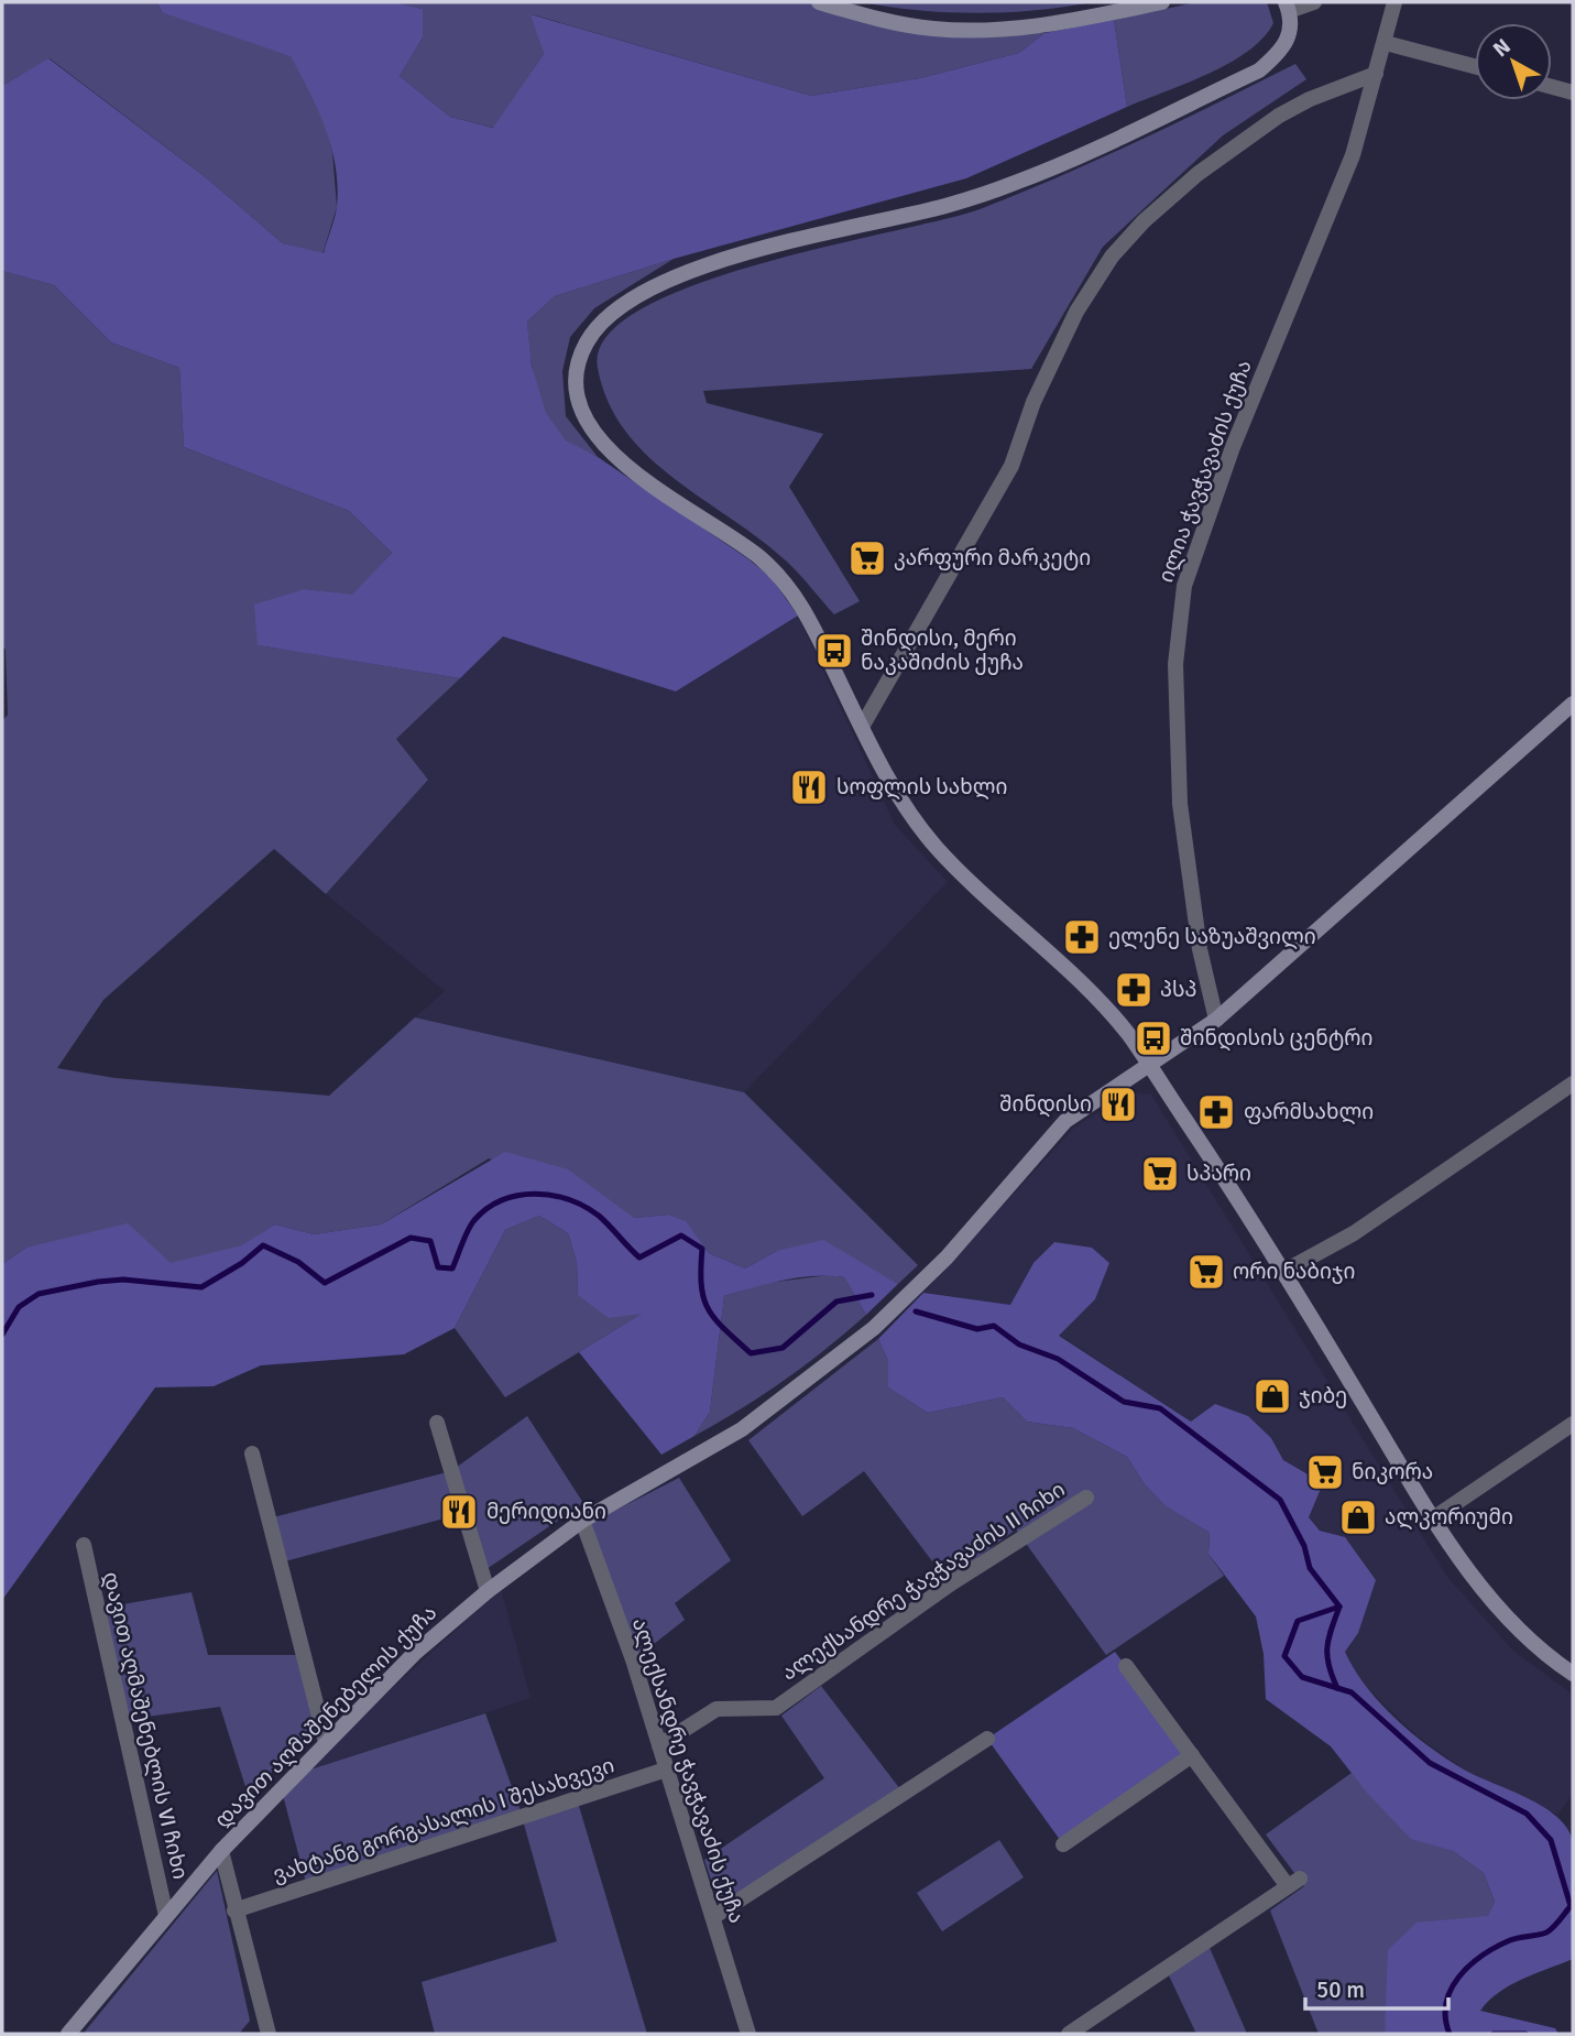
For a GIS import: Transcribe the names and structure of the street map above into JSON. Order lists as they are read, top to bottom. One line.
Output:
{"streets":{"main road":["დავით აღმაშენებელის ქუჩა"],"street":["ილია ჭავჭავაძის ქუჩა","ალექსანდრე ჭავჭავაძის II ჩიხი","დავით აღმაშენებლის VI ჩიხი","ალექსანდრე ჭავჭავაძის ქუჩა","ვახტანგ გორგასალის I შესახვევი"]},"crossings":[["ილია ჭავჭავაძის ქუჩა","დავით აღმაშენებელის ქუჩა"],["ალექსანდრე ჭავჭავაძის II ჩიხი","ალექსანდრე ჭავჭავაძის ქუჩა"],["დავით აღმაშენებელის ქუჩა","დავით აღმაშენებლის VI ჩიხი"],["დავით აღმაშენებელის ქუჩა","ალექსანდრე ჭავჭავაძის ქუჩა"],["ალექსანდრე ჭავჭავაძის ქუჩა","ვახტანგ გორგასალის I შესახვევი"]],"places":{"supermarket":["კარფური მარკეტი","სპარი","ორი ნაბიჯი","ნიკორა"],"bus stop":["შინდისი, მერი ნაკაშიძის ქუჩა","შინდისის ცენტრი"],"restaurant":["სოფლის სახლი","შინდისი","მერიდიანი"],"pharmacy":["ელენე საზუაშვილი","პსპ","ფარმსახლი"],"shop":["ჯიბე","ალკორიუმი"]},"scale_bar":"50 m","north":"top left"}
